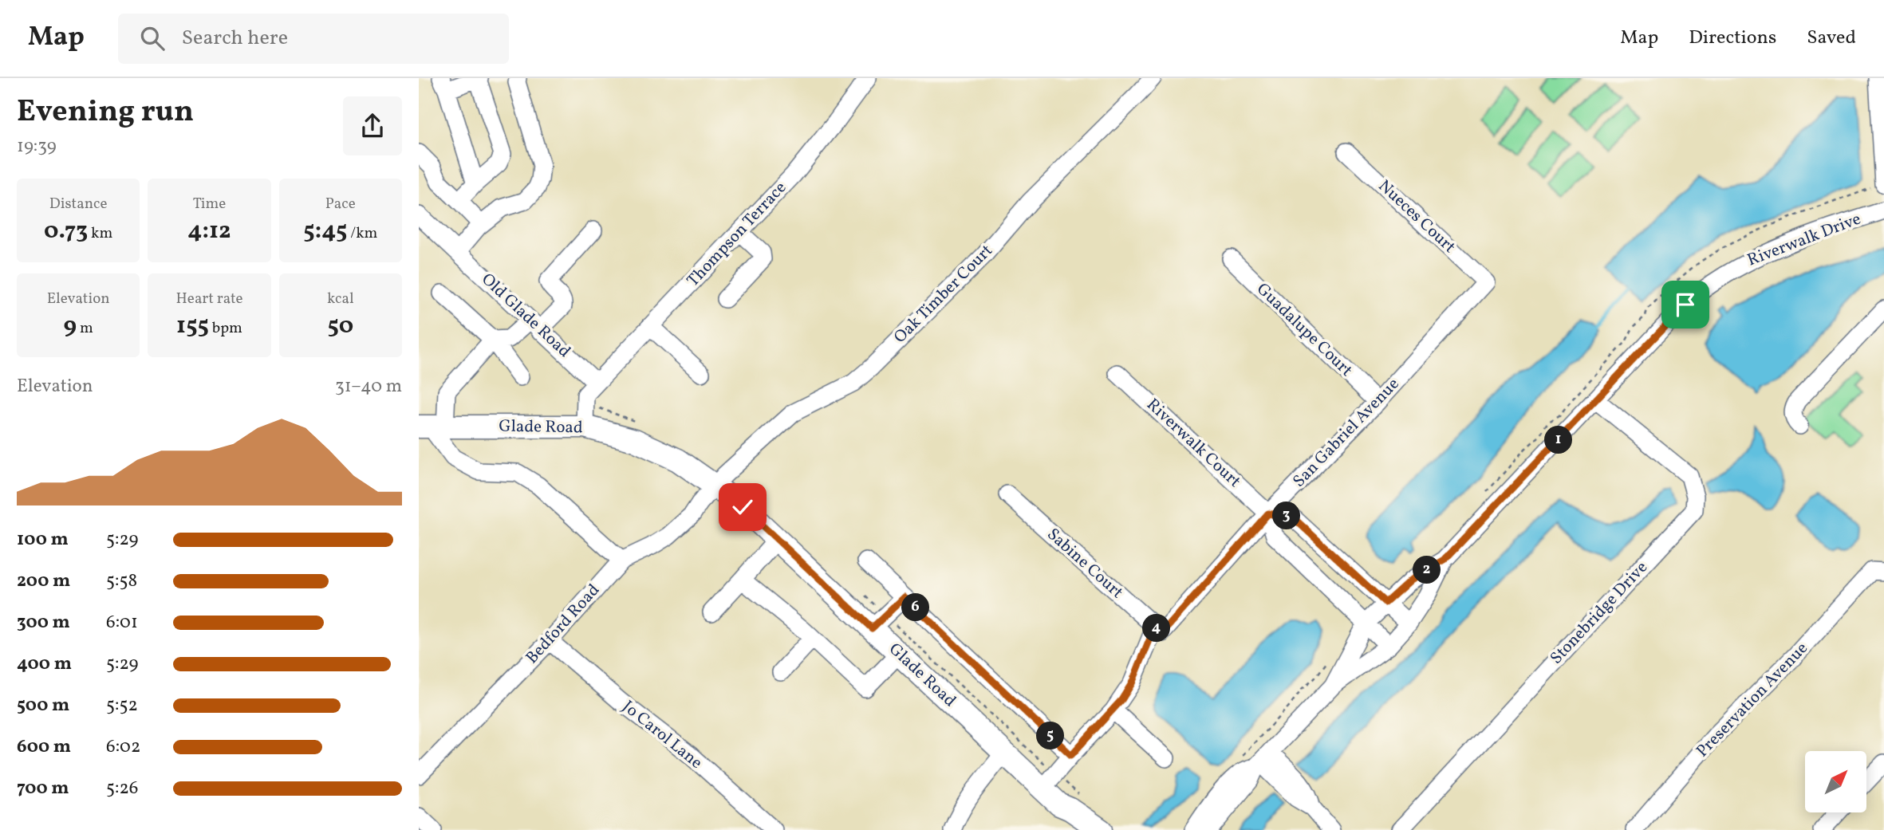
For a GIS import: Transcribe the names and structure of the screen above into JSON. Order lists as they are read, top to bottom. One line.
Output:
{"streets":{"main road":["Glade Road"],"street":["Nueces Court","Thompson Terrace","Riverwalk Drive","Oak Timber Court","Old Glade Road","Guadalupe Court","San Gabriel Avenue","Riverwalk Court","Sabine Court","Stonebridge Drive","Bedford Road","Preservation Avenue","Jo Carol Lane"]},"crossings":[["Nueces Court","San Gabriel Avenue"],["Thompson Terrace","Old Glade Road"],["Riverwalk Drive","Riverwalk Court"],["Riverwalk Drive","Stonebridge Drive"],["Oak Timber Court","Glade Road"],["Oak Timber Court","Bedford Road"],["Guadalupe Court","San Gabriel Avenue"],["Glade Road","San Gabriel Avenue"],["Glade Road","Bedford Road"],["San Gabriel Avenue","Riverwalk Court"],["San Gabriel Avenue","Sabine Court"],["Bedford Road","Jo Carol Lane"]],"north":"top right","page":{"header":"Map","search":"Search here","nav":["Map","Directions","Saved"],"heading":["Evening run","19:39"],"stats":[["Distance","0.73 km"],["Time","4:12"],["Pace","5:45 /km"],["Elevation","9 m"],["Heart rate","155 bpm"],["kcal","50"]],"chart":["Elevation","31–40 m"],"pins":["1","3","2","6","4","5"],"list":[{"name":"100 m","note":"5:29"},{"name":"200 m","note":"5:58"},{"name":"300 m","note":"6:01"},{"name":"400 m","note":"5:29"},{"name":"500 m","note":"5:52"},{"name":"600 m","note":"6:02"},{"name":"700 m","note":"5:26"}]}}
